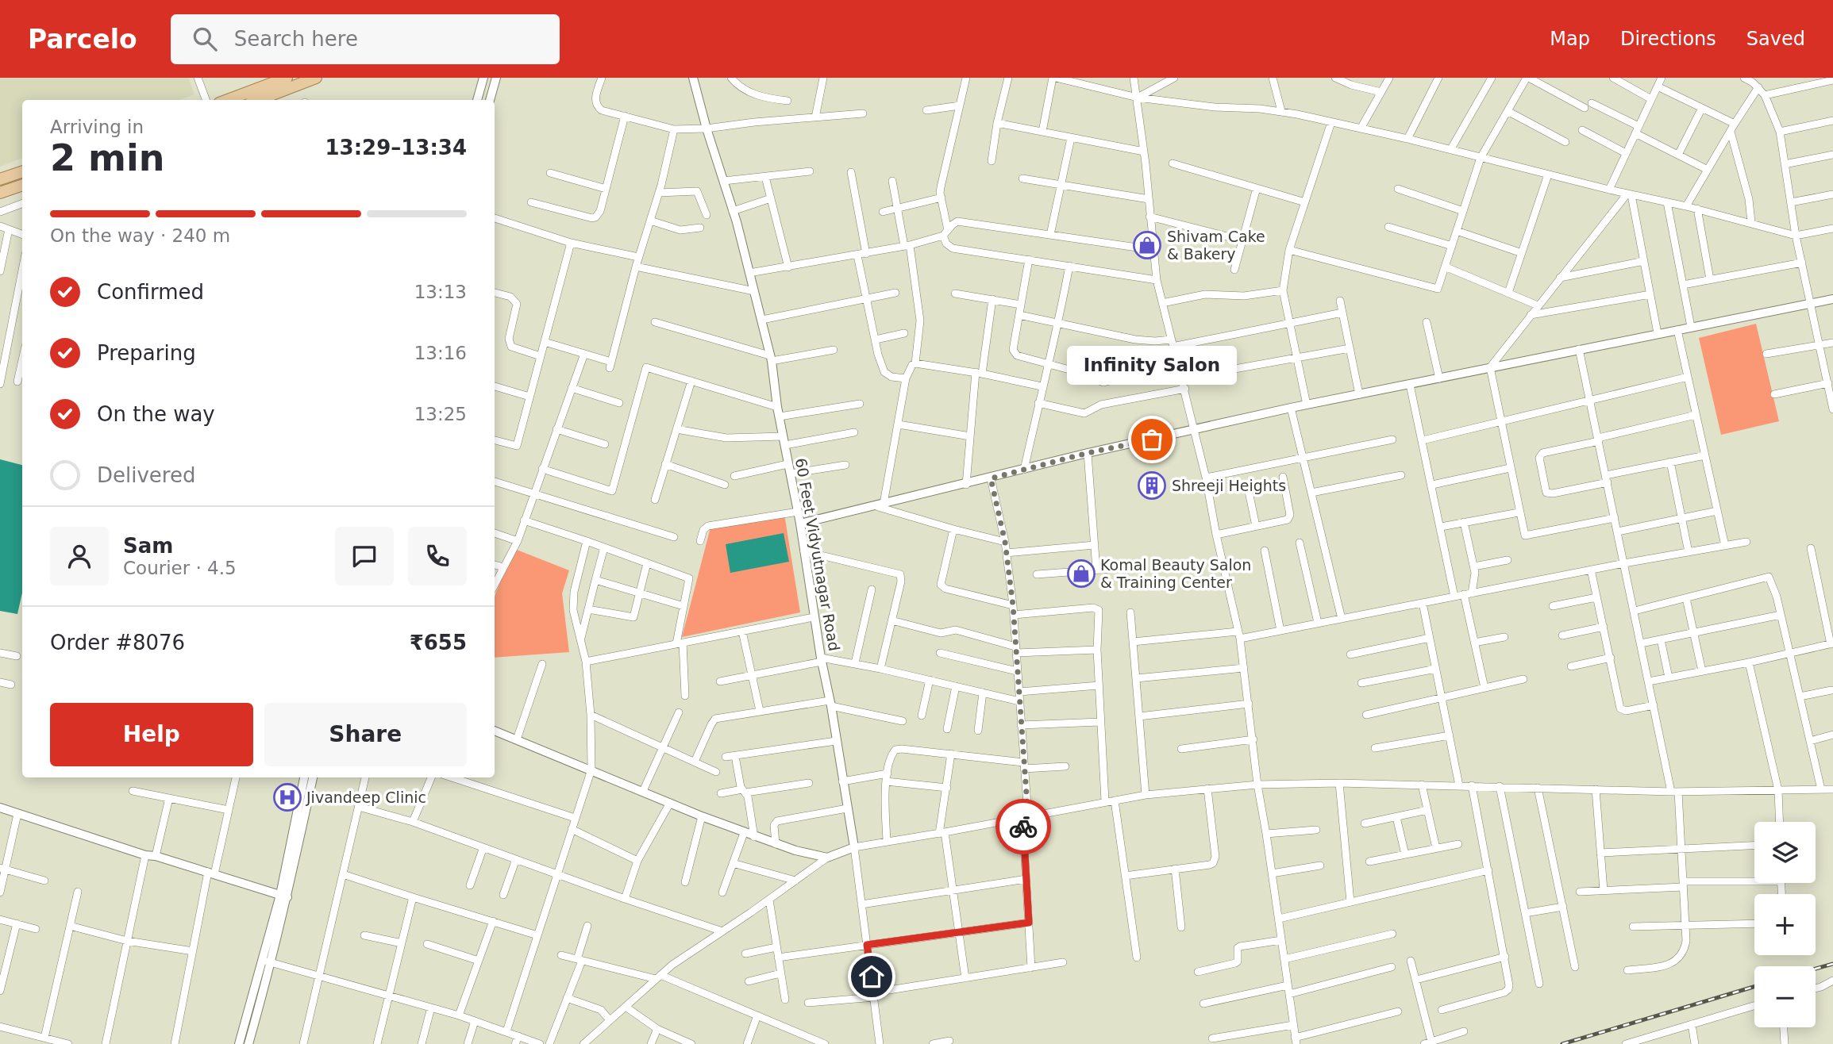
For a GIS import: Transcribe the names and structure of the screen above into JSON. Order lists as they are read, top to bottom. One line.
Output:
{"streets":{"street":["60 Feet Vidyutnagar Road"]},"places":{"shop":["Shivam Cake & Bakery","Komal Beauty Salon & Training Center"],"other":["Infinity Salon"],"building":["Shreeji Heights"],"hospital":["Jivandeep Clinic"]},"page":{"header":"Parcelo","search":"Search here","nav":["Map","Directions","Saved"],"heading":["2 min","Arriving in","13:29–13:34"],"panel":["Sam","Courier · 4.5","Order #8076","₹655"],"bar":"On the way · 240 m","list":[["Confirmed","13:13"],["Preparing","13:16"],["On the way","13:25"],"Delivered"],"bubble":"Infinity Salon","buttons":["Help","Share"],"map_buttons":["+","−"]}}
